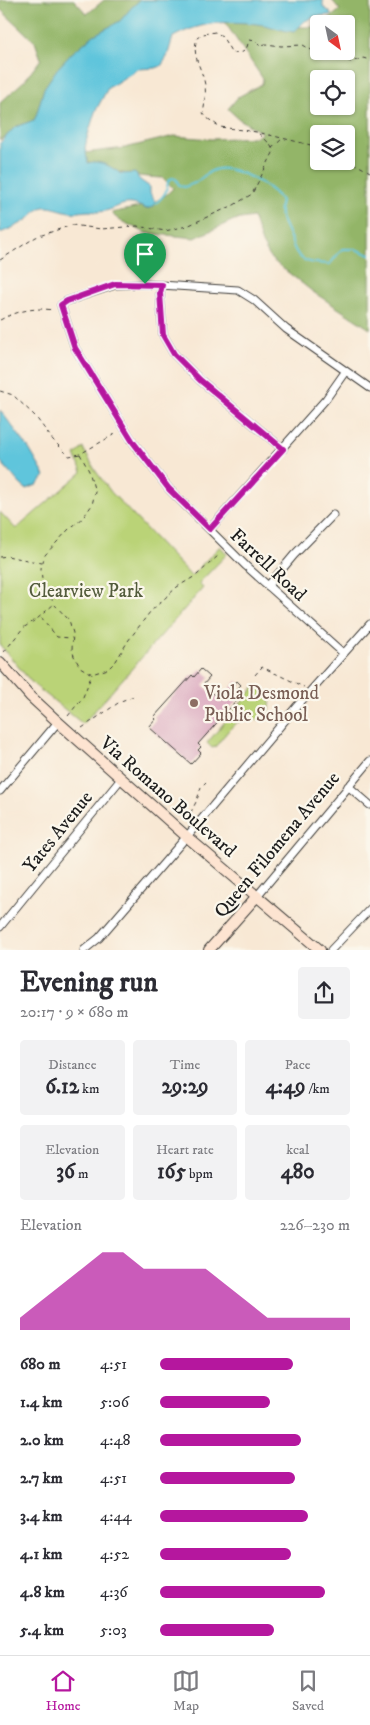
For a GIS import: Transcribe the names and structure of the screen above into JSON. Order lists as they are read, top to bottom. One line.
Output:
{"streets":{"street":["Farrell Road","Via Romano Boulevard","Yates Avenue","Queen Filomena Avenue"]},"crossings":[["Via Romano Boulevard","Yates Avenue"],["Via Romano Boulevard","Queen Filomena Avenue"]],"parks":["Clearview Park"],"places":["Viola Desmond Public School"],"north":"bottom right","page":{"heading":["Evening run","20:17 · 9 × 680 m"],"stats":[["Distance","6.12 km"],["Time","29:29"],["Pace","4:49 /km"],["Elevation","36 m"],["Heart rate","165 bpm"],["kcal","480"]],"chart":["Elevation","226–230 m"],"list":[{"name":"680 m","note":"4:51"},{"name":"1.4 km","note":"5:06"},{"name":"2.0 km","note":"4:48"},{"name":"2.7 km","note":"4:51"},{"name":"3.4 km","note":"4:44"},{"name":"4.1 km","note":"4:52"},{"name":"4.8 km","note":"4:36"},{"name":"5.4 km","note":"5:03"}],"tabs":["Home","Map","Saved"]}}
